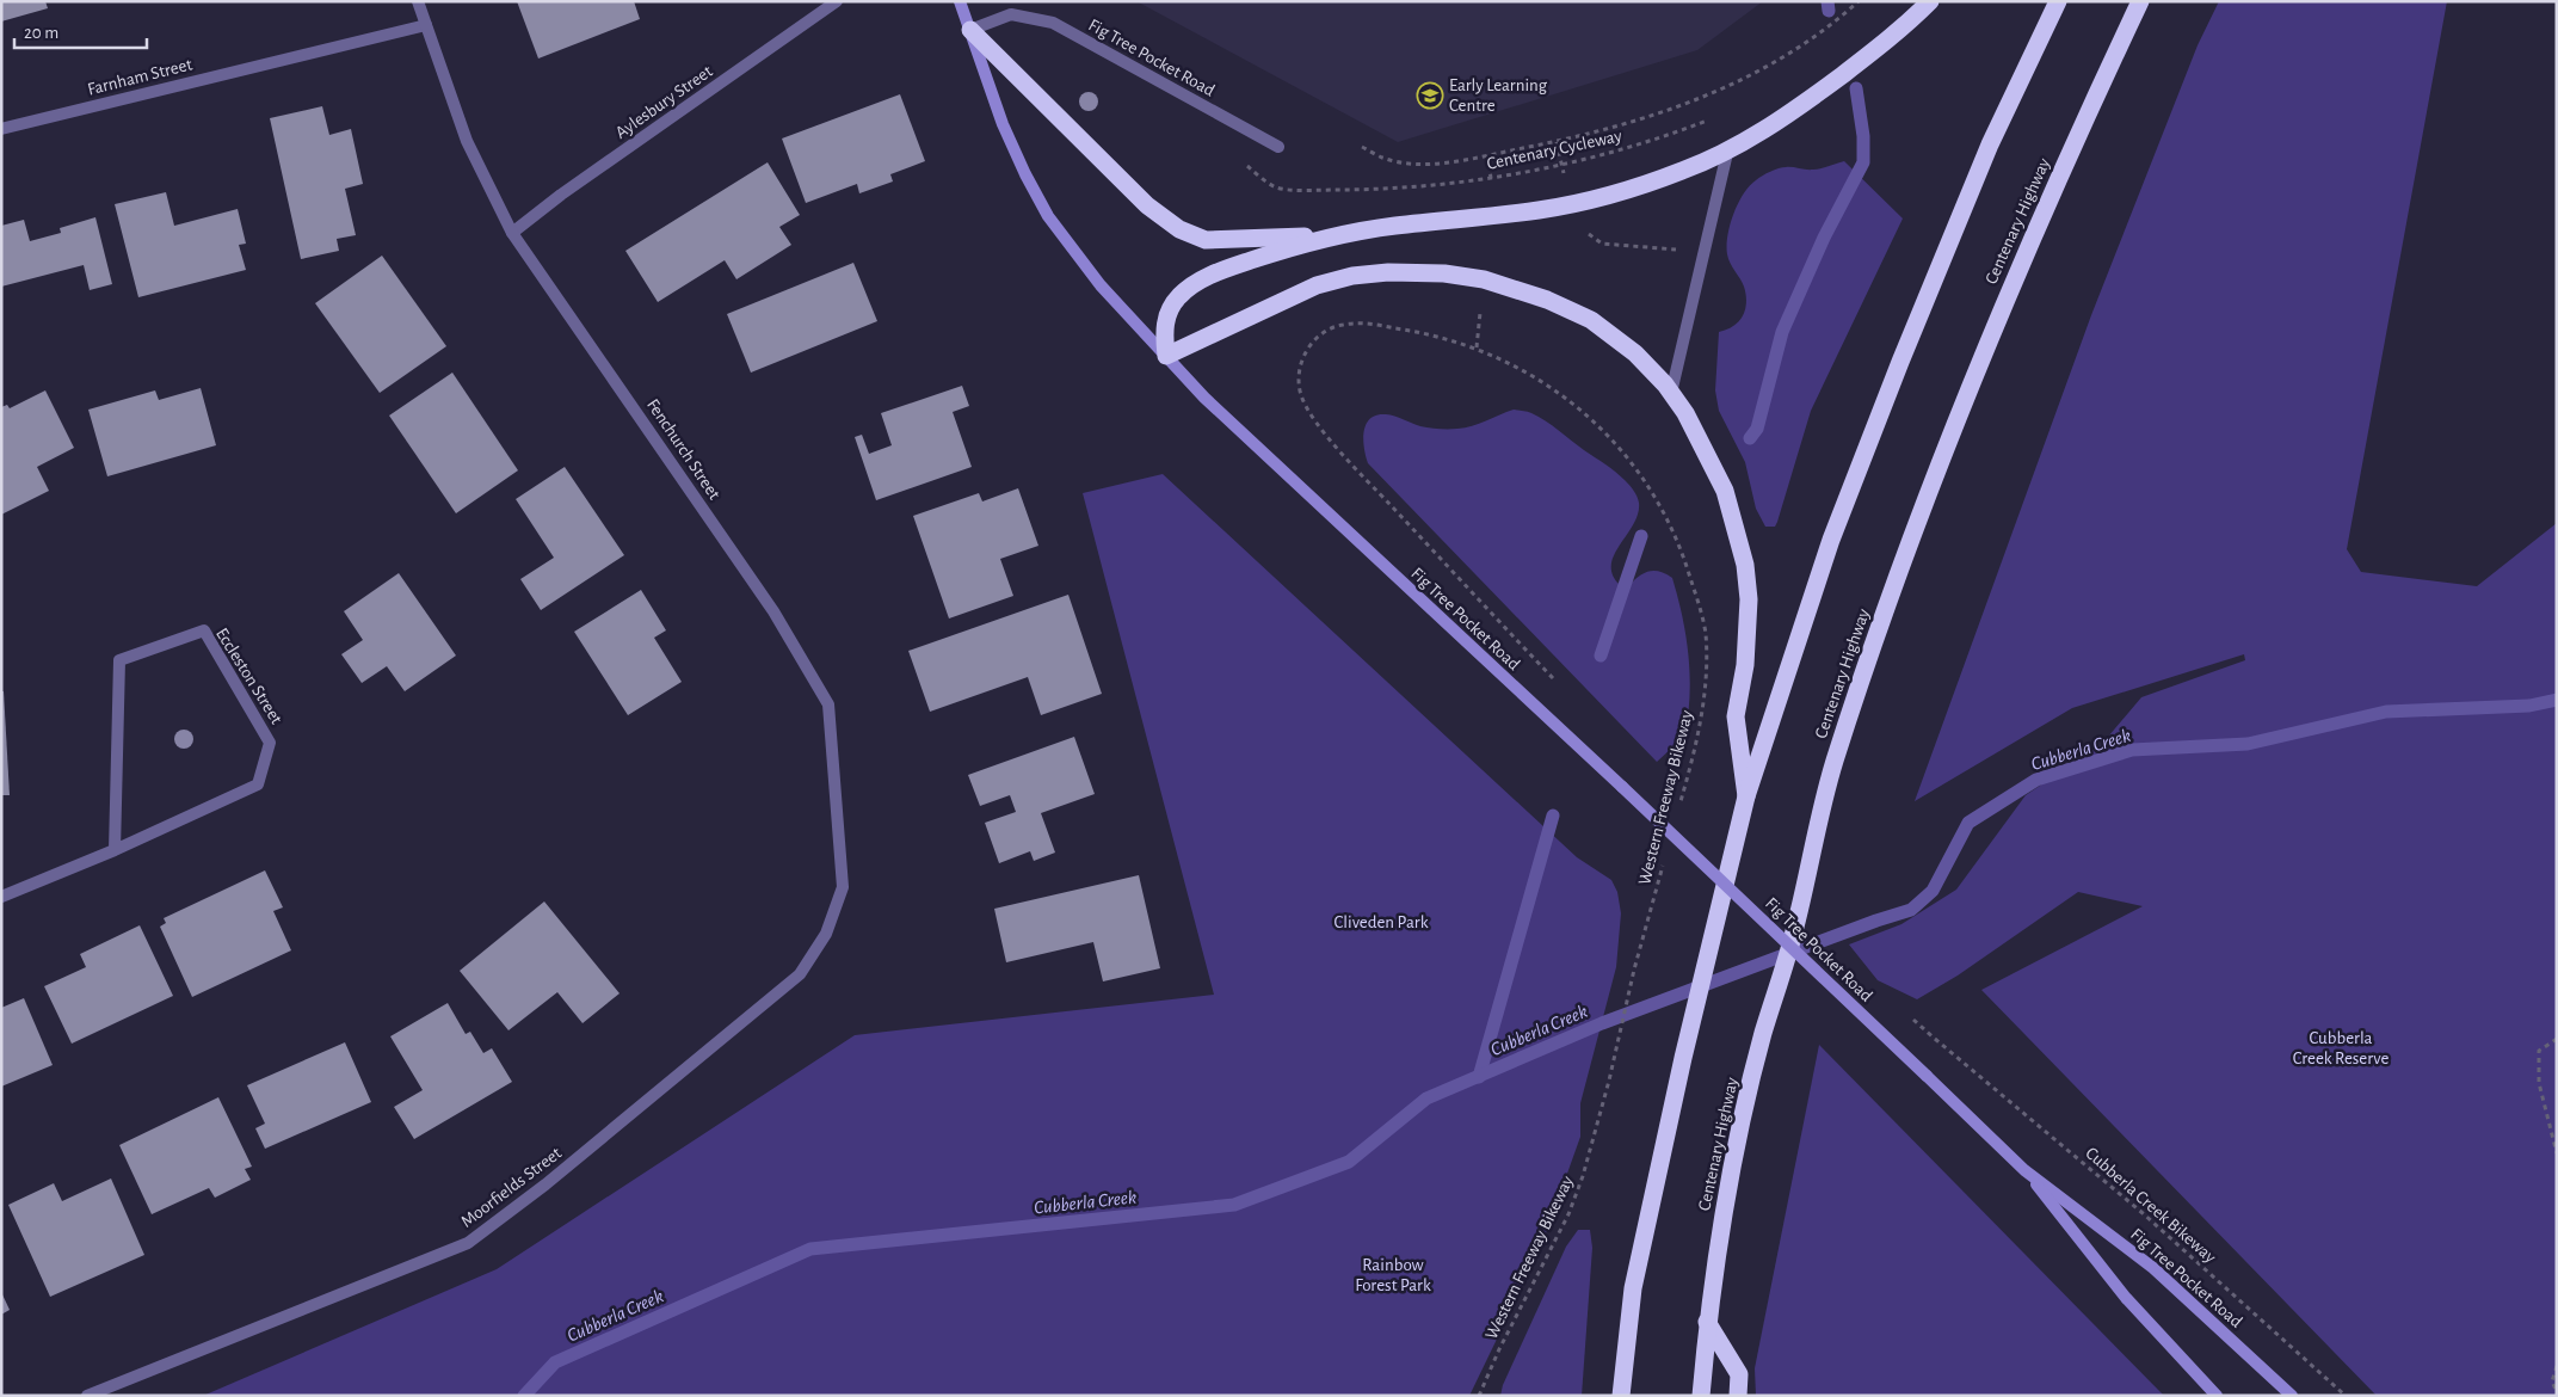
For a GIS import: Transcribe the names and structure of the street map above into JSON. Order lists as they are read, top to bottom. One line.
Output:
{"streets":{"highway":["Centenary Highway"],"main road":["Fig Tree Pocket Road"],"street":["Farnham Street","Aylesbury Street","Fenchurch Street","Eccleston Street","Moorfields Street"],"path":["Centenary Cycleway","Western Freeway Bikeway","Cubberla Creek Bikeway"]},"crossings":[["Farnham Street","Fenchurch Street"],["Aylesbury Street","Fenchurch Street"],["Fenchurch Street","Moorfields Street"]],"water":["Cubberla Creek"],"parks":["Cliveden Park","Cubberla Creek Reserve","Rainbow Forest Park"],"places":{"school or university":["Early Learning Centre"]},"scale_bar":"20 m"}
